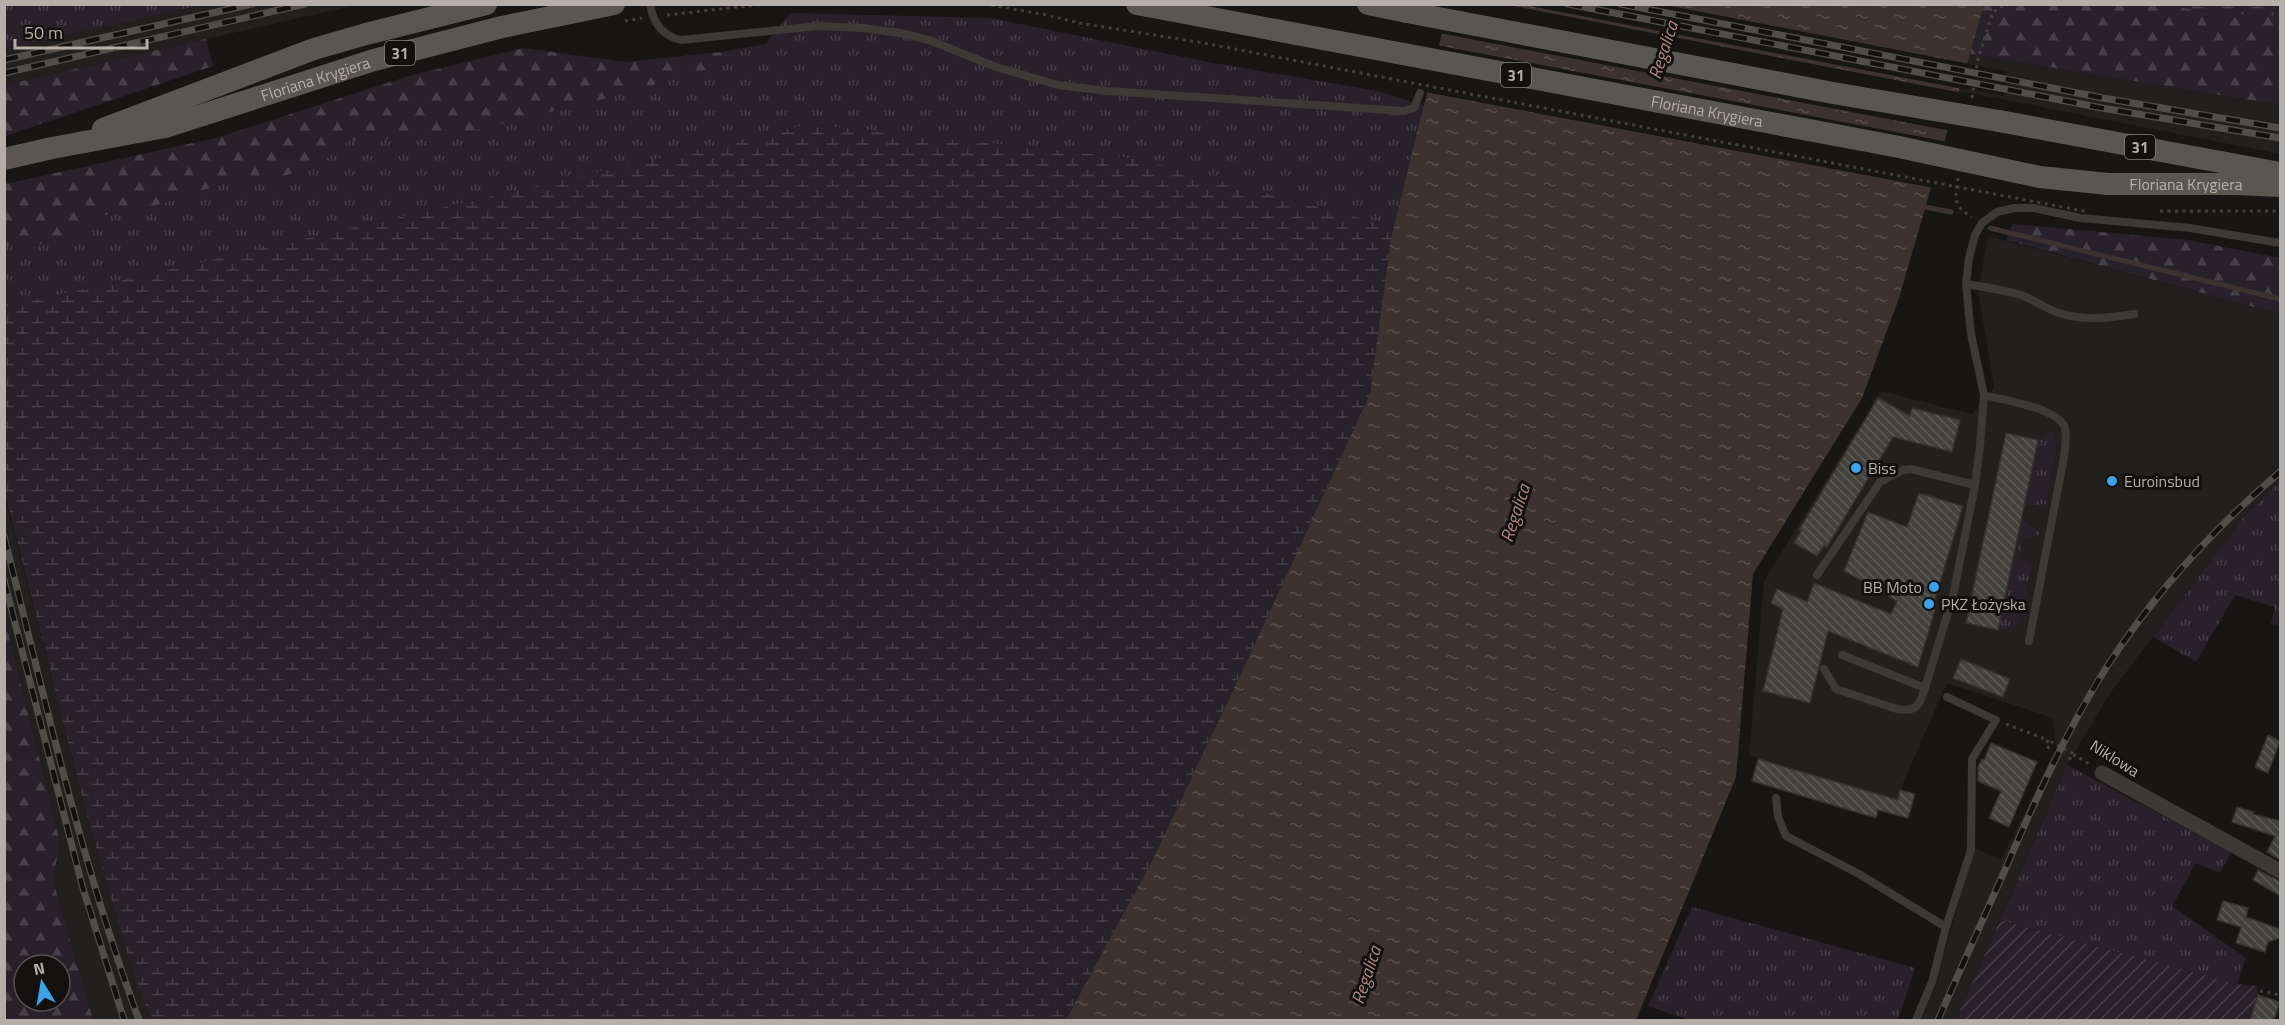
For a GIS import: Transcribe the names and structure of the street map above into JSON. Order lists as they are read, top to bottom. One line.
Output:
{"streets":{"main road":["31","Floriana Krygiera"],"street":["Niklowa"]},"water":["Regalica"],"places":["Biss","Euroinsbud","BB Moto","PKZ Łożyska"],"scale_bar":"50 m","north":"top"}
